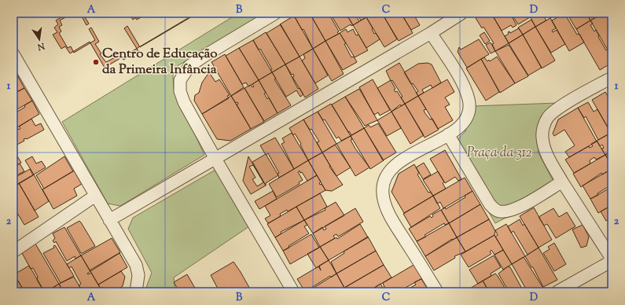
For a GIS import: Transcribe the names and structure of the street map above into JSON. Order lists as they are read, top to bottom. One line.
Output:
{"parks":["Praça da 312"],"places":["Centro de Educação da Primeira Infância"],"north":"bottom","grid":{"columns":["A","B","C","D"],"rows":["1","2"]}}
